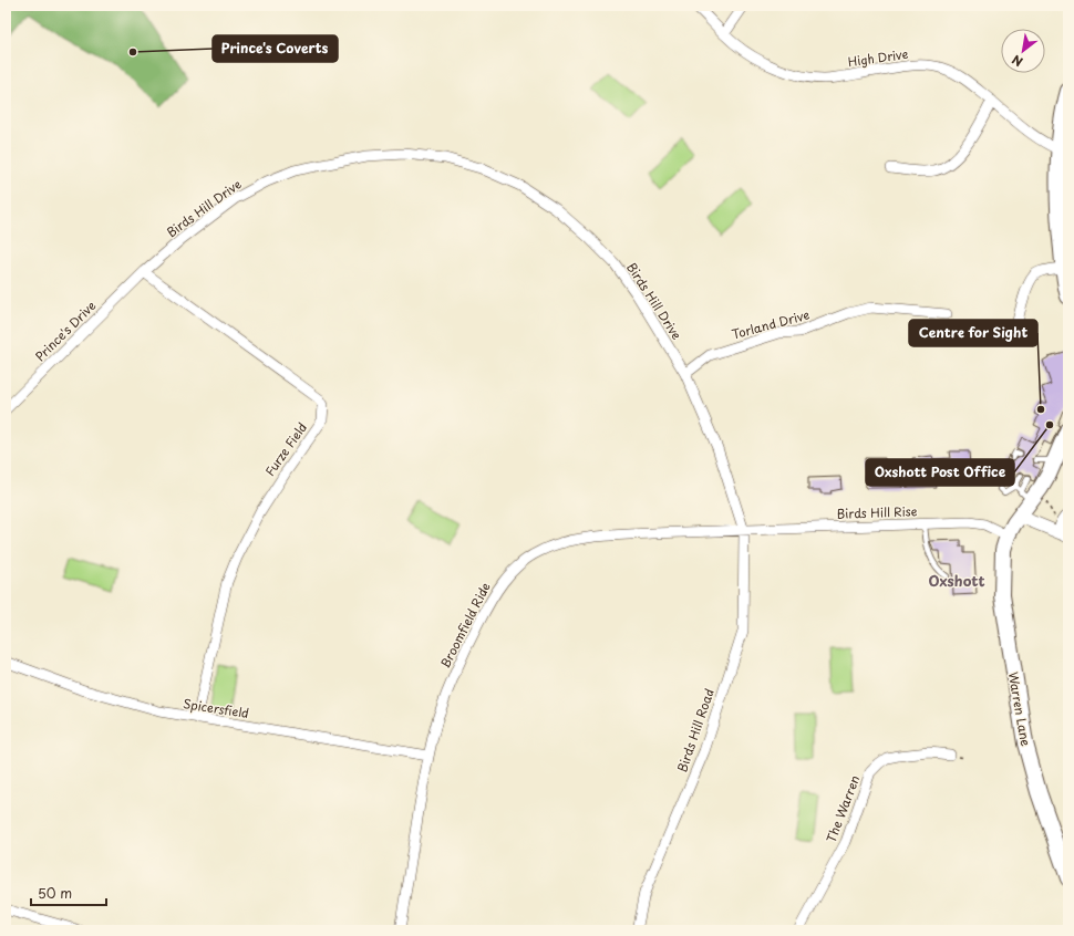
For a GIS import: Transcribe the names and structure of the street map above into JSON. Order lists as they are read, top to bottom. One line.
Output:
{"streets":{"main road":["Warren Lane"],"street":["High Drive","Birds Hill Drive","Torland Drive","Prince's Drive","Furze Field","Birds Hill Rise","Broomfield Ride","Spicersfield","Birds Hill Road","The Warren"]},"crossings":[["Birds Hill Drive","Torland Drive"],["Birds Hill Drive","Prince's Drive"],["Birds Hill Drive","Furze Field"],["Birds Hill Drive","Birds Hill Rise"],["Birds Hill Drive","Broomfield Ride"],["Birds Hill Drive","Birds Hill Road"],["Prince's Drive","Furze Field"],["Furze Field","Spicersfield"],["Birds Hill Rise","Broomfield Ride"],["Birds Hill Rise","Warren Lane"],["Birds Hill Rise","Birds Hill Road"],["Broomfield Ride","Spicersfield"],["Broomfield Ride","Birds Hill Road"]],"districts":["Oxshott"],"places":["Prince's Coverts","Centre for Sight","Oxshott Post Office"],"scale_bar":"50 m","north":"bottom left"}
